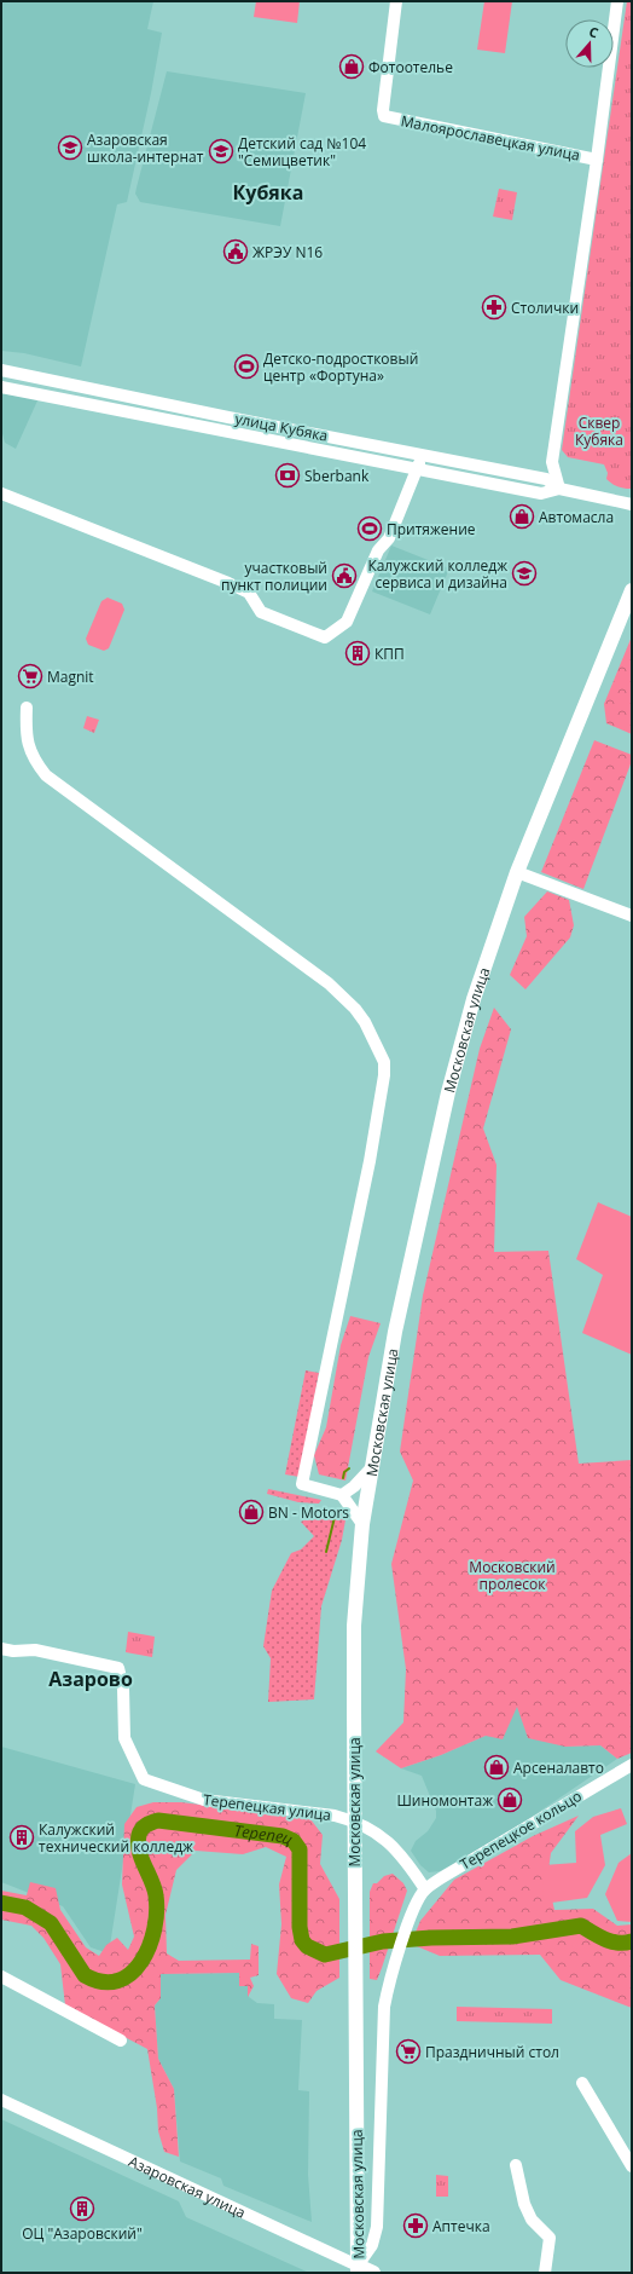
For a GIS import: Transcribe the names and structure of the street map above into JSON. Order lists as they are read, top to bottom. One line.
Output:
{"streets":{"main road":["Московская улица","Азаровская улица"],"street":["Малоярославецкая улица","улица Кубяка","Терепецкая улица","Терепецкое кольцо"]},"crossings":[["Московская улица","Терепецкое кольцо"],["Московская улица","Азаровская улица"],["Терепецкая улица","Терепецкое кольцо"],["Терепецкое кольцо","Азаровская улица"]],"districts":["Кубяка","Азарово"],"water":["Терепец"],"parks":["Сквер Кубяка","Московский пролесок"],"places":{"shop":["Фотоотелье","Автомасла","BN - Motors","Арсеналавто","Шиномонтаж"],"school or university":["Азаровская школа-интернат","Детский сад №104 \"Семицветик\"","Калужский колледж сервиса и дизайна"],"public building":["ЖРЭУ N16","участковый пункт полиции"],"pharmacy":["Столички","Аптечка"],"sports":["Детско-подростковый центр «Фортуна»","Притяжение"],"bank":["Sberbank"],"building":["КПП","Калужский технический колледж","ОЦ \"Азаровский\""],"supermarket":["Magnit","Праздничный стол"]},"north":"top"}
